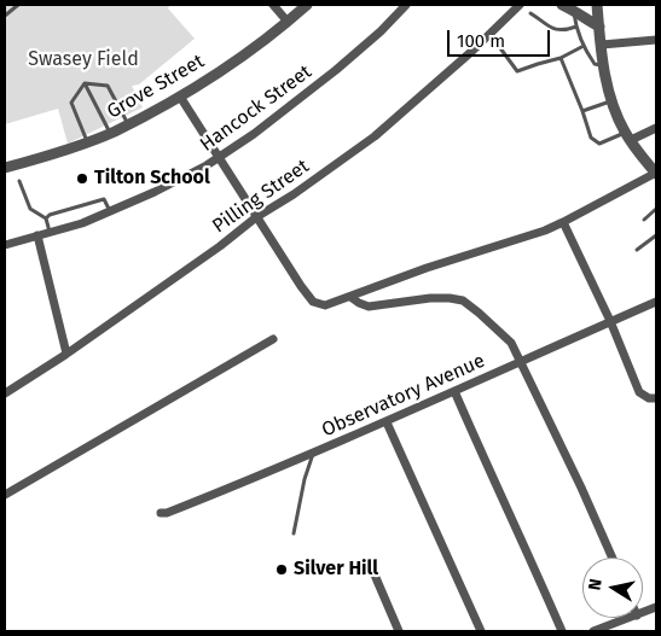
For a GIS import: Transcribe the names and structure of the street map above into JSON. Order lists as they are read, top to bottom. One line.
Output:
{"streets":{"street":["Grove Street","Hancock Street","Pilling Street","Observatory Avenue"]},"parks":["Swasey Field"],"places":["Tilton School","Silver Hill"],"scale_bar":"100 m","north":"left"}
